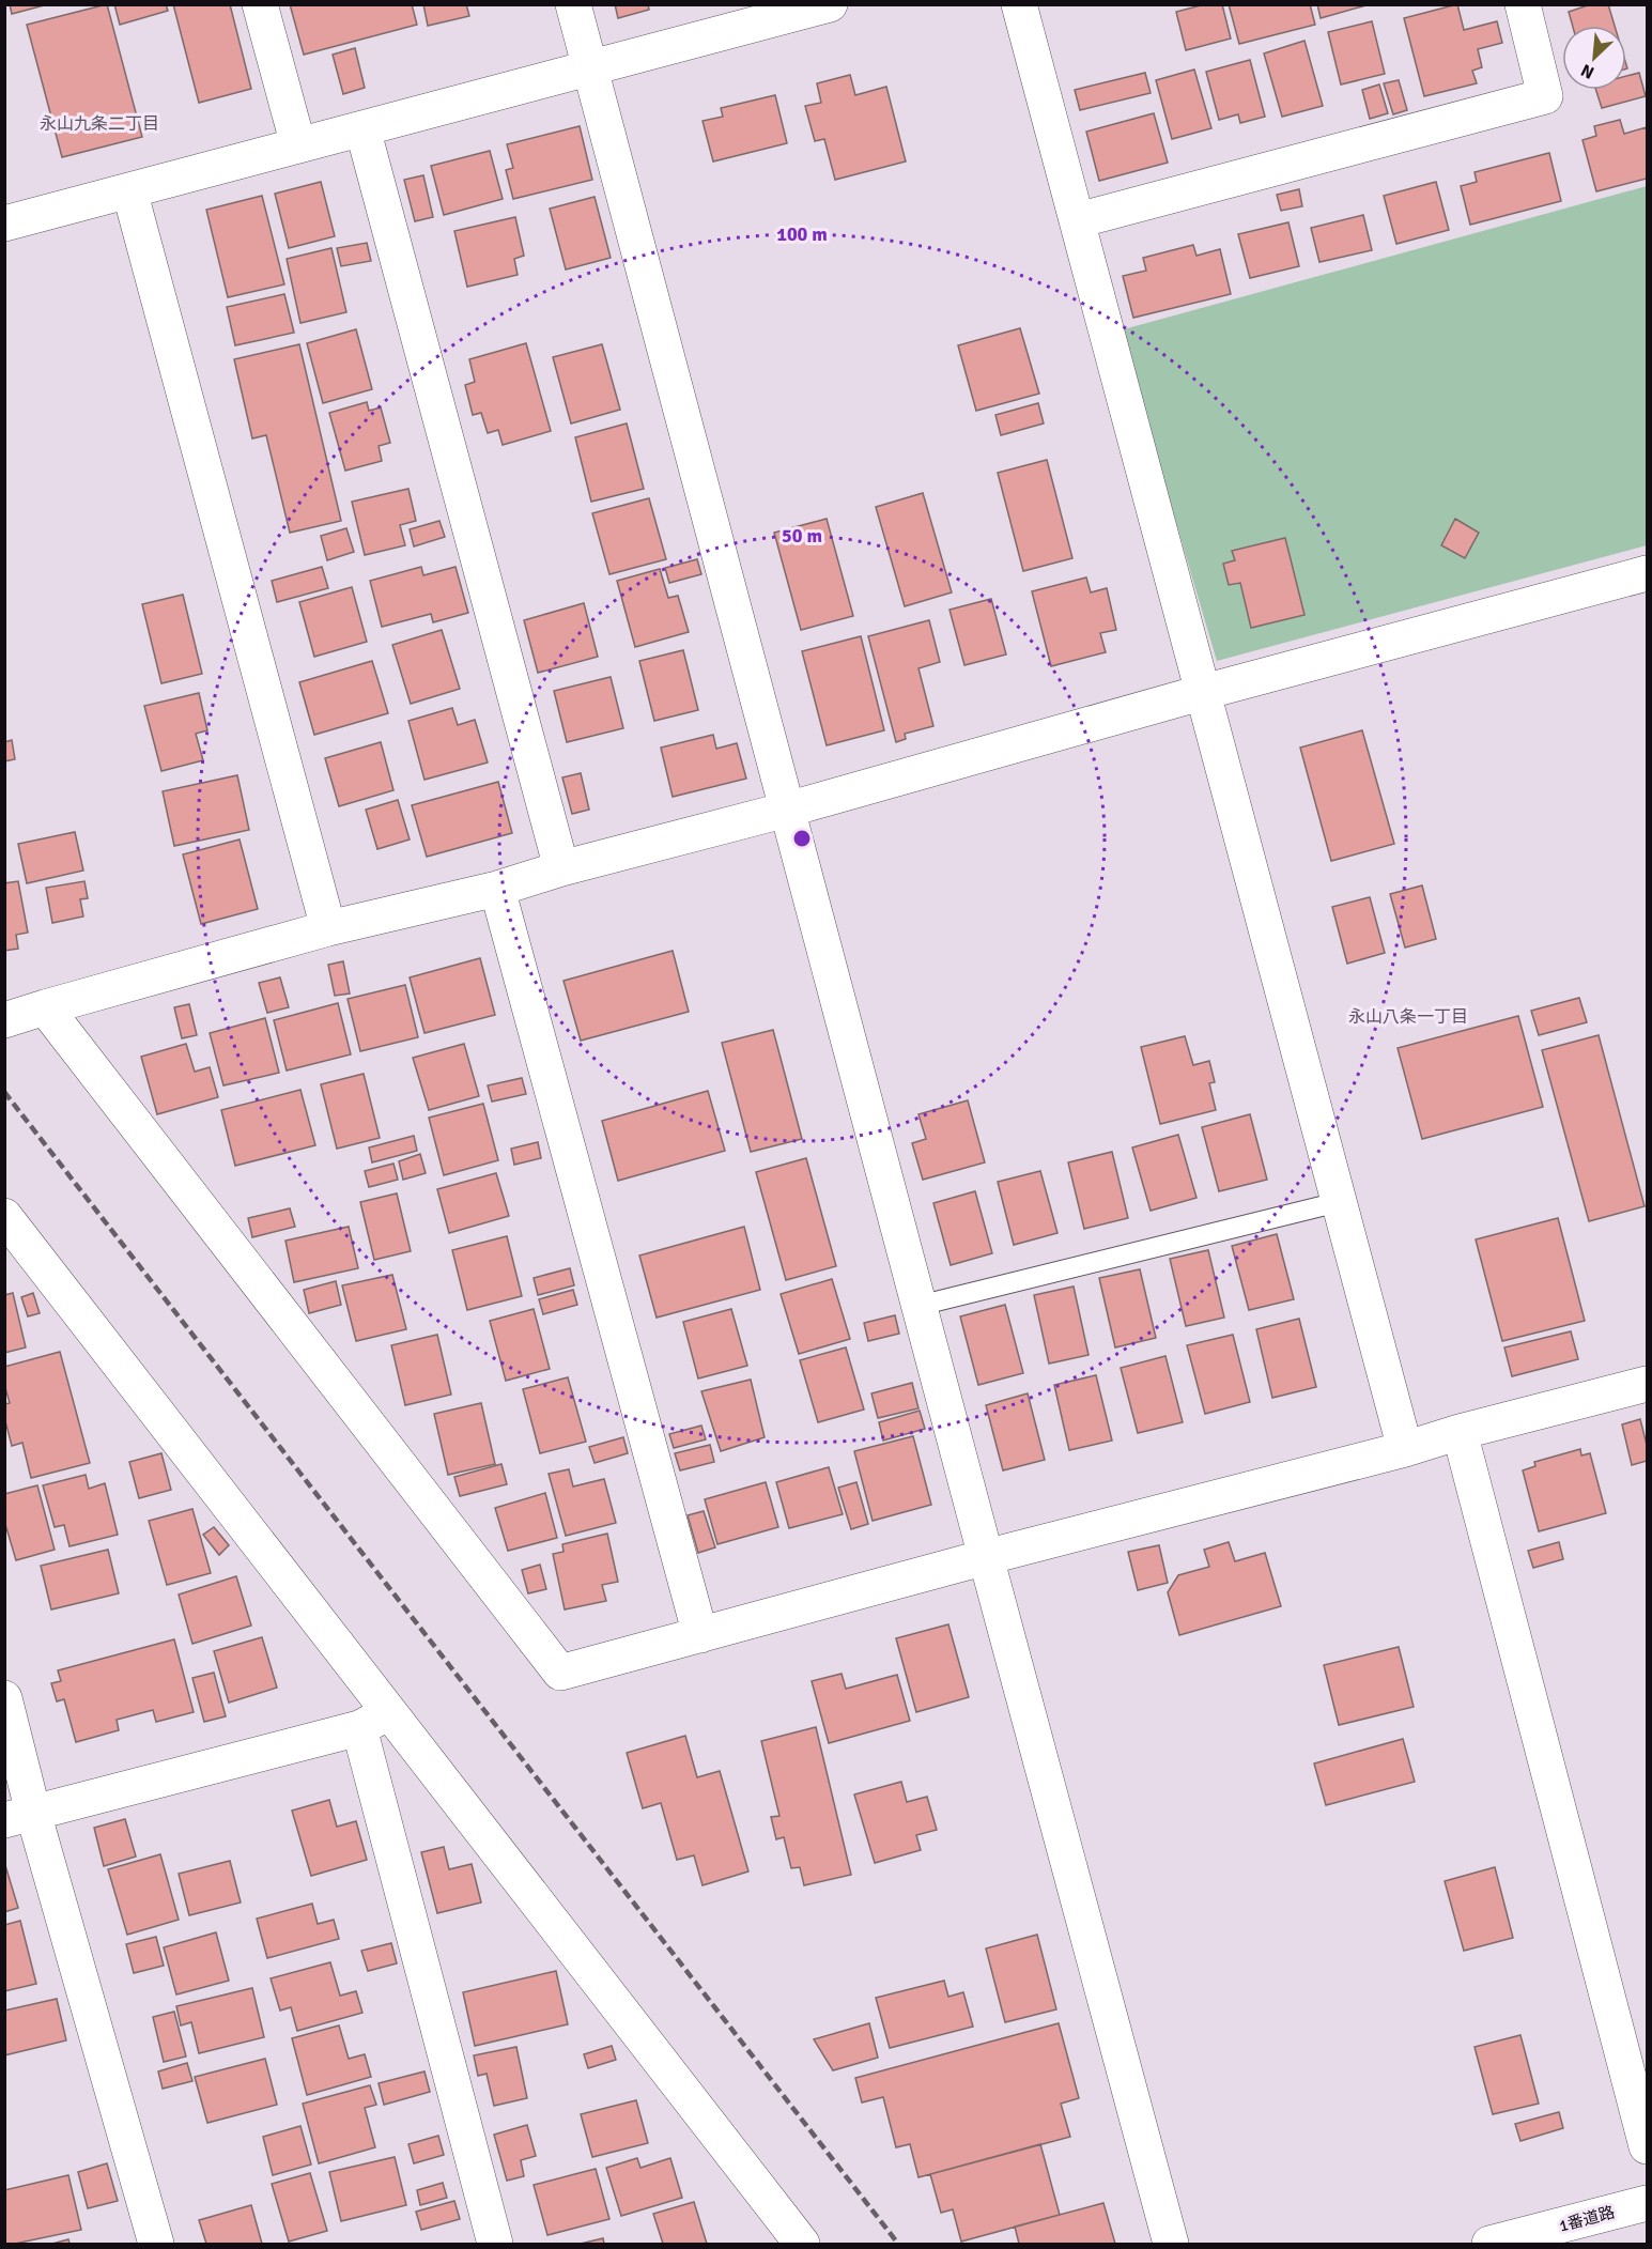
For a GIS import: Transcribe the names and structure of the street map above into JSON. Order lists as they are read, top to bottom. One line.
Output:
{"streets":{"street":["1番道路"]},"districts":["永山九条二丁目","永山八条一丁目"],"north":"bottom left","rings":["100 m","50 m"]}
